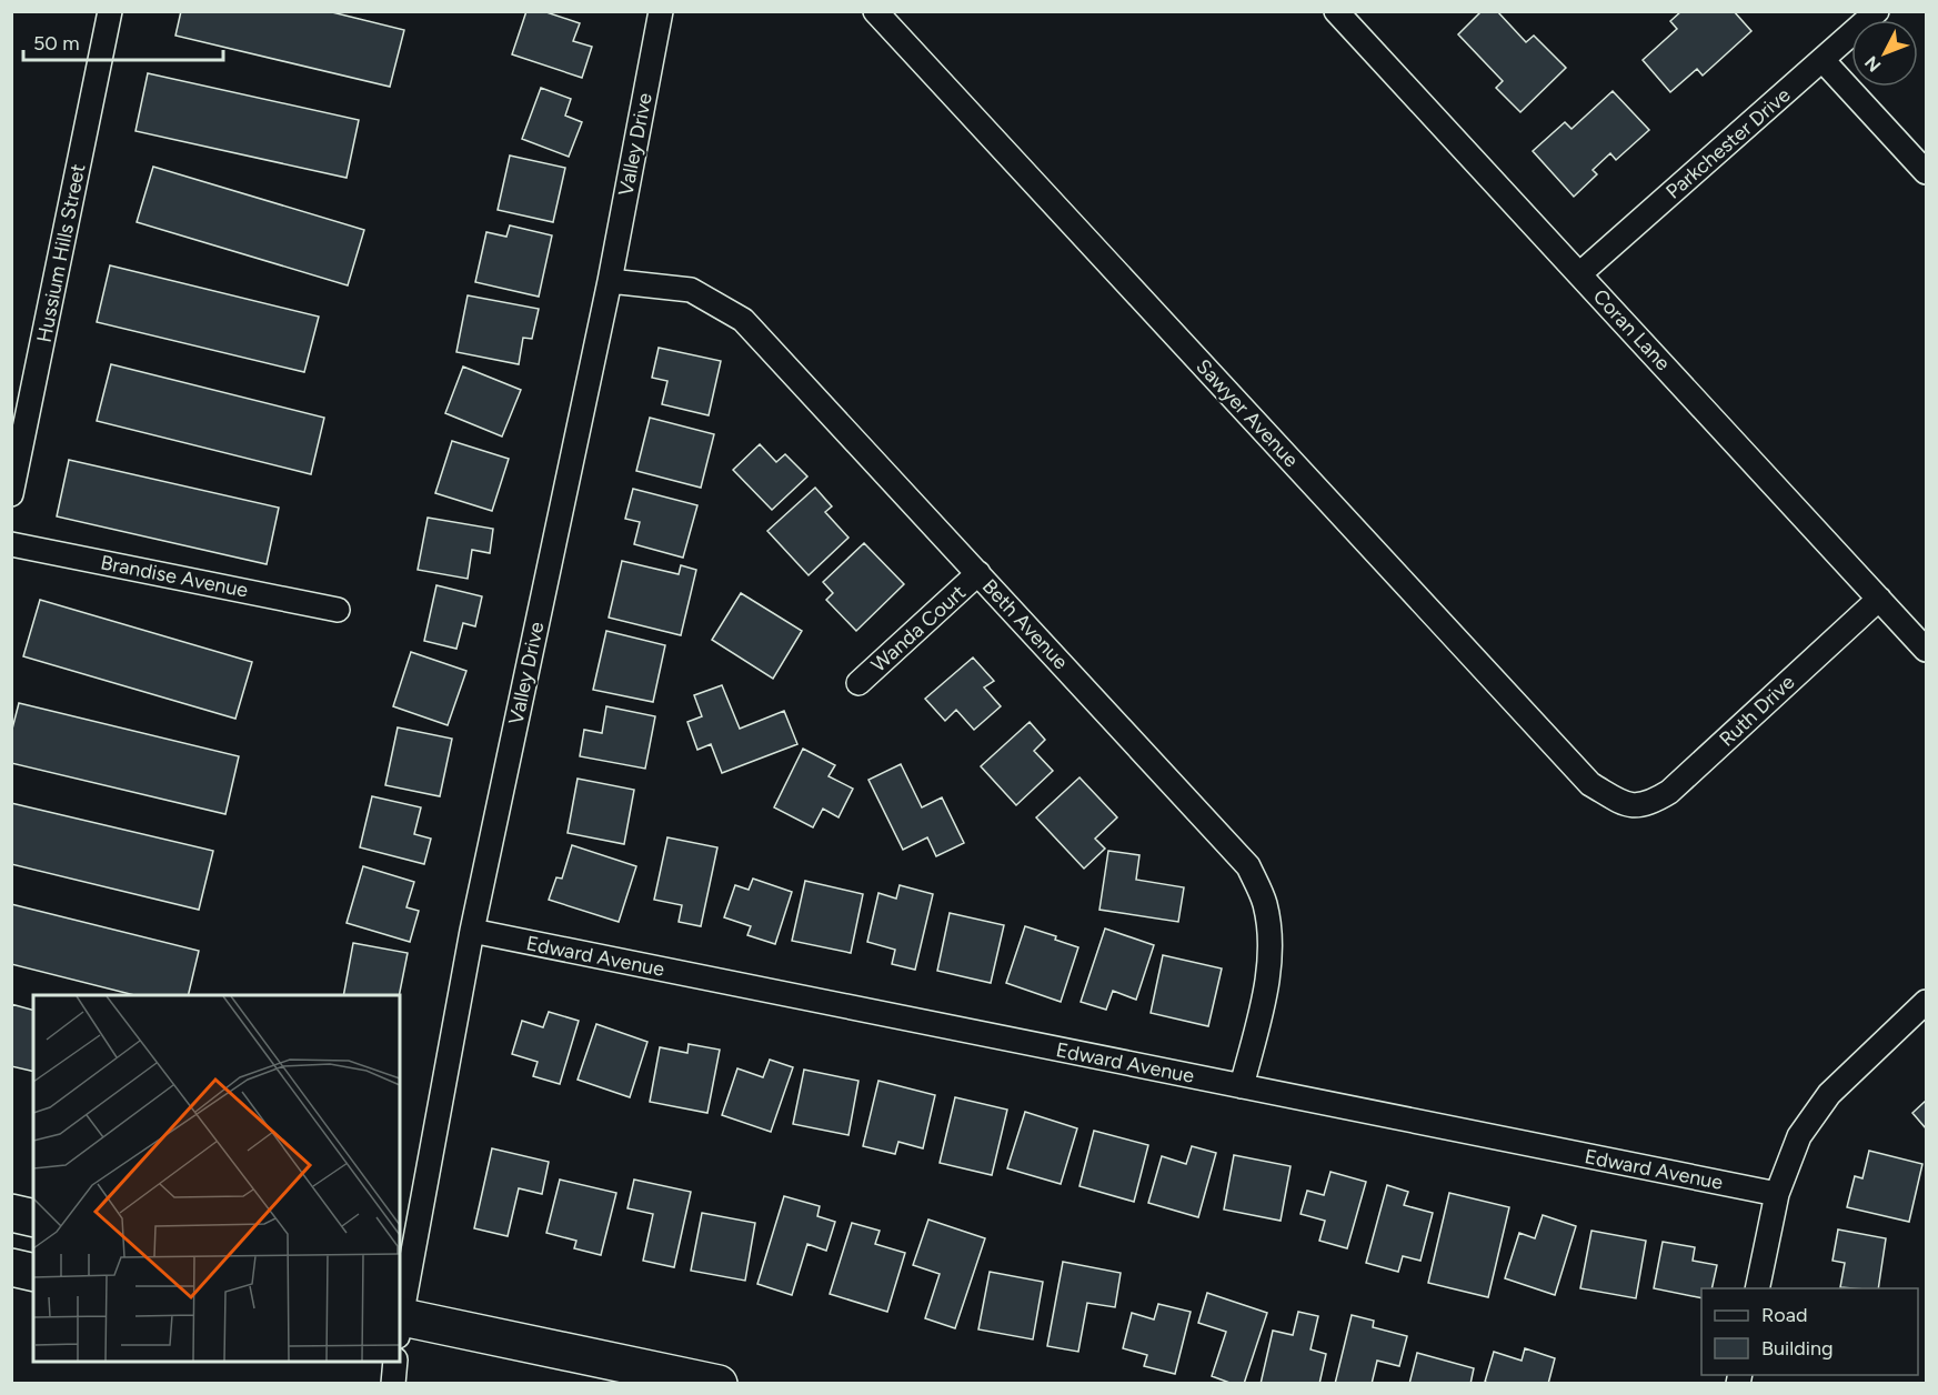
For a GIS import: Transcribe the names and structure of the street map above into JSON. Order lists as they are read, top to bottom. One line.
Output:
{"streets":{"street":["Parkchester Drive","Valley Drive","Hussium Hills Street","Coran Lane","Sawyer Avenue","Brandise Avenue","Beth Avenue","Wanda Court","Ruth Drive","Edward Avenue"]},"crossings":[["Parkchester Drive","Coran Lane"],["Valley Drive","Beth Avenue"],["Valley Drive","Edward Avenue"],["Coran Lane","Ruth Drive"],["Sawyer Avenue","Ruth Drive"],["Beth Avenue","Wanda Court"],["Beth Avenue","Edward Avenue"]],"legend":["Road","Building"],"scale_bar":"50 m","north":"bottom left"}
